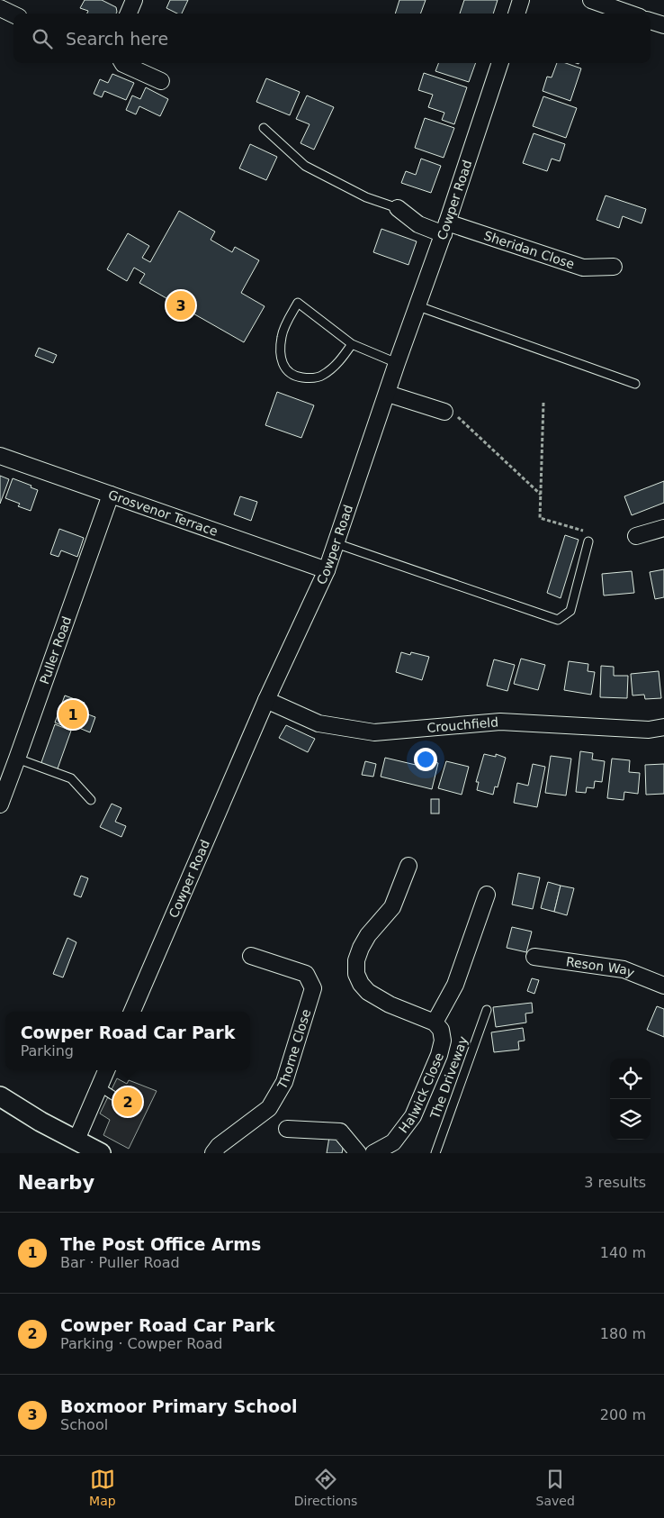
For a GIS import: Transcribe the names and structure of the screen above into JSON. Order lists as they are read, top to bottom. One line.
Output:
{"streets":{"street":["Cowper Road","Sheridan Close","Grosvenor Terrace","Puller Road","Crouchfield","Reson Way","Thorne Close","Halwick Close"],"lane":["The Driveway"]},"crossings":[["Cowper Road","Sheridan Close"],["Cowper Road","Grosvenor Terrace"],["Cowper Road","Crouchfield"],["Grosvenor Terrace","Puller Road"]],"page":{"search":"Search here","pins":["3","1","2"],"popup":["Cowper Road Car Park","Parking"],"heading":["Nearby","3 results"],"list":[{"mark":"1","name":"The Post Office Arms","note":"Bar · Puller Road","value":"140 m"},{"mark":"2","name":"Cowper Road Car Park","note":"Parking · Cowper Road","value":"180 m"},{"mark":"3","name":"Boxmoor Primary School","note":"School","value":"200 m"}],"nav":["Map","Directions","Saved"]}}
